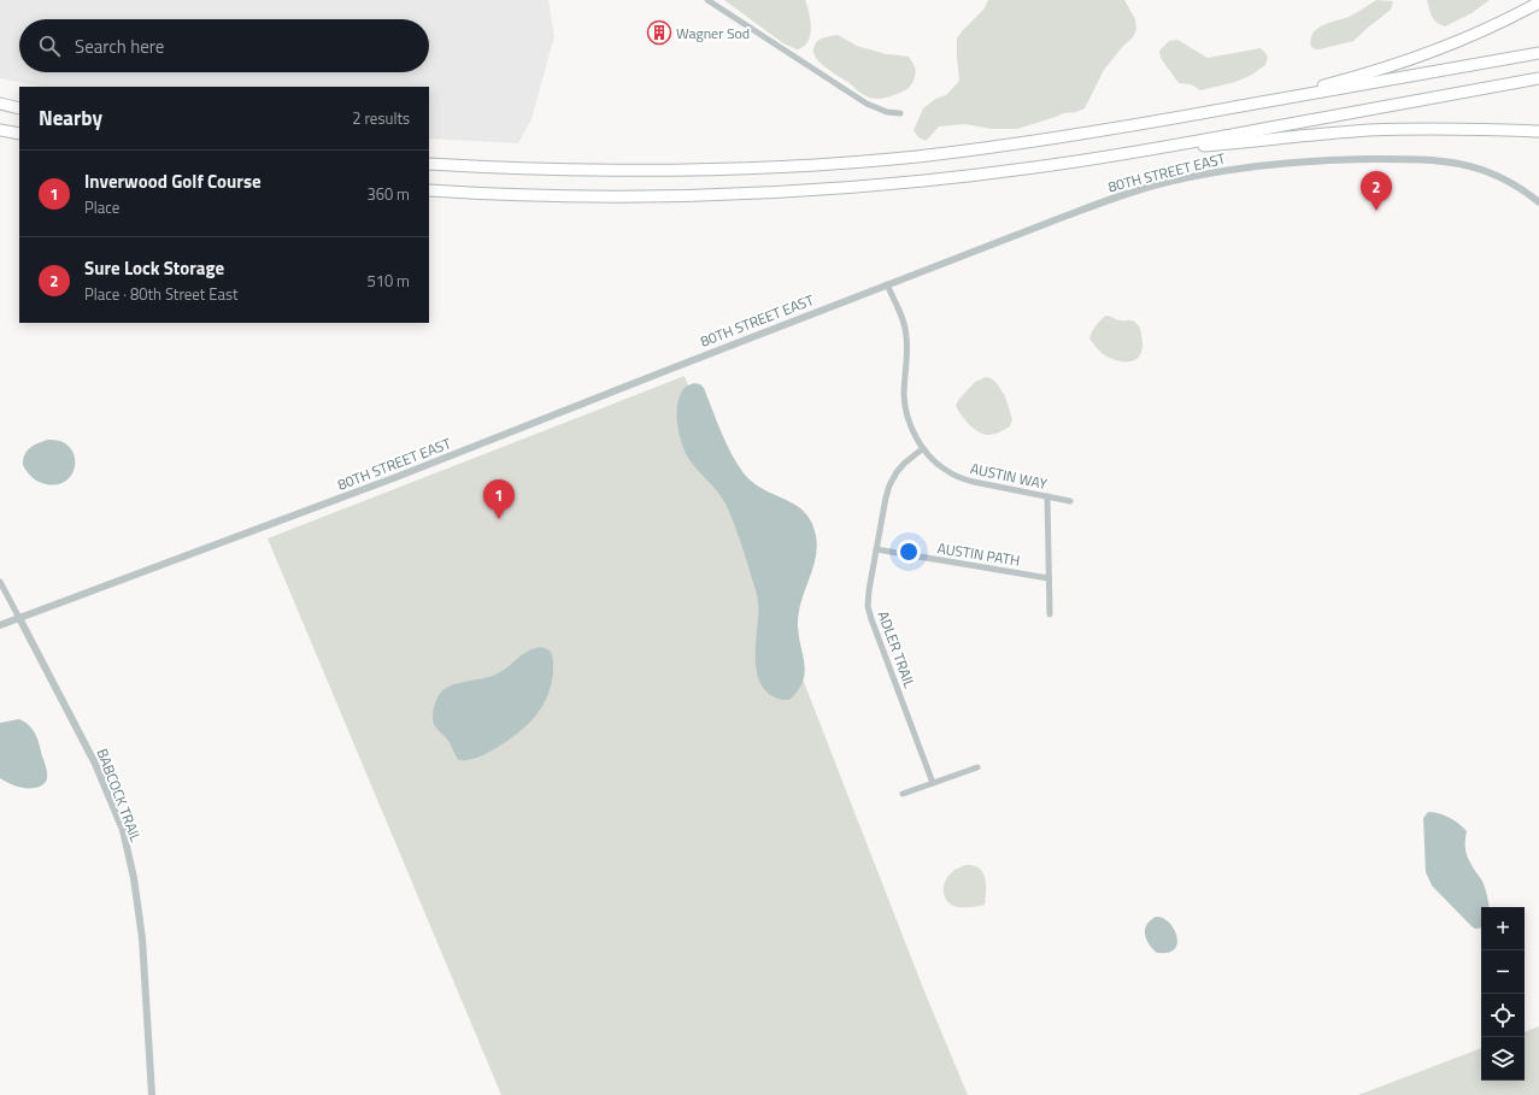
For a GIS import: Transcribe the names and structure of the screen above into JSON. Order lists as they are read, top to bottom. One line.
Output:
{"streets":{"street":["80TH STREET EAST","AUSTIN WAY","AUSTIN PATH","ADLER TRAIL","BABCOCK TRAIL"]},"crossings":[["80TH STREET EAST","AUSTIN WAY"],["80TH STREET EAST","BABCOCK TRAIL"],["AUSTIN WAY","ADLER TRAIL"],["AUSTIN PATH","ADLER TRAIL"]],"places":{"building":["Wagner Sod"]},"page":{"search":"Search here","heading":["Nearby","2 results"],"list":[{"mark":"1","name":"Inverwood Golf Course","note":"Place","value":"360 m"},{"mark":"2","name":"Sure Lock Storage","note":"Place · 80th Street East","value":"510 m"}],"pins":["2","1"],"map_buttons":["+","−"]}}
